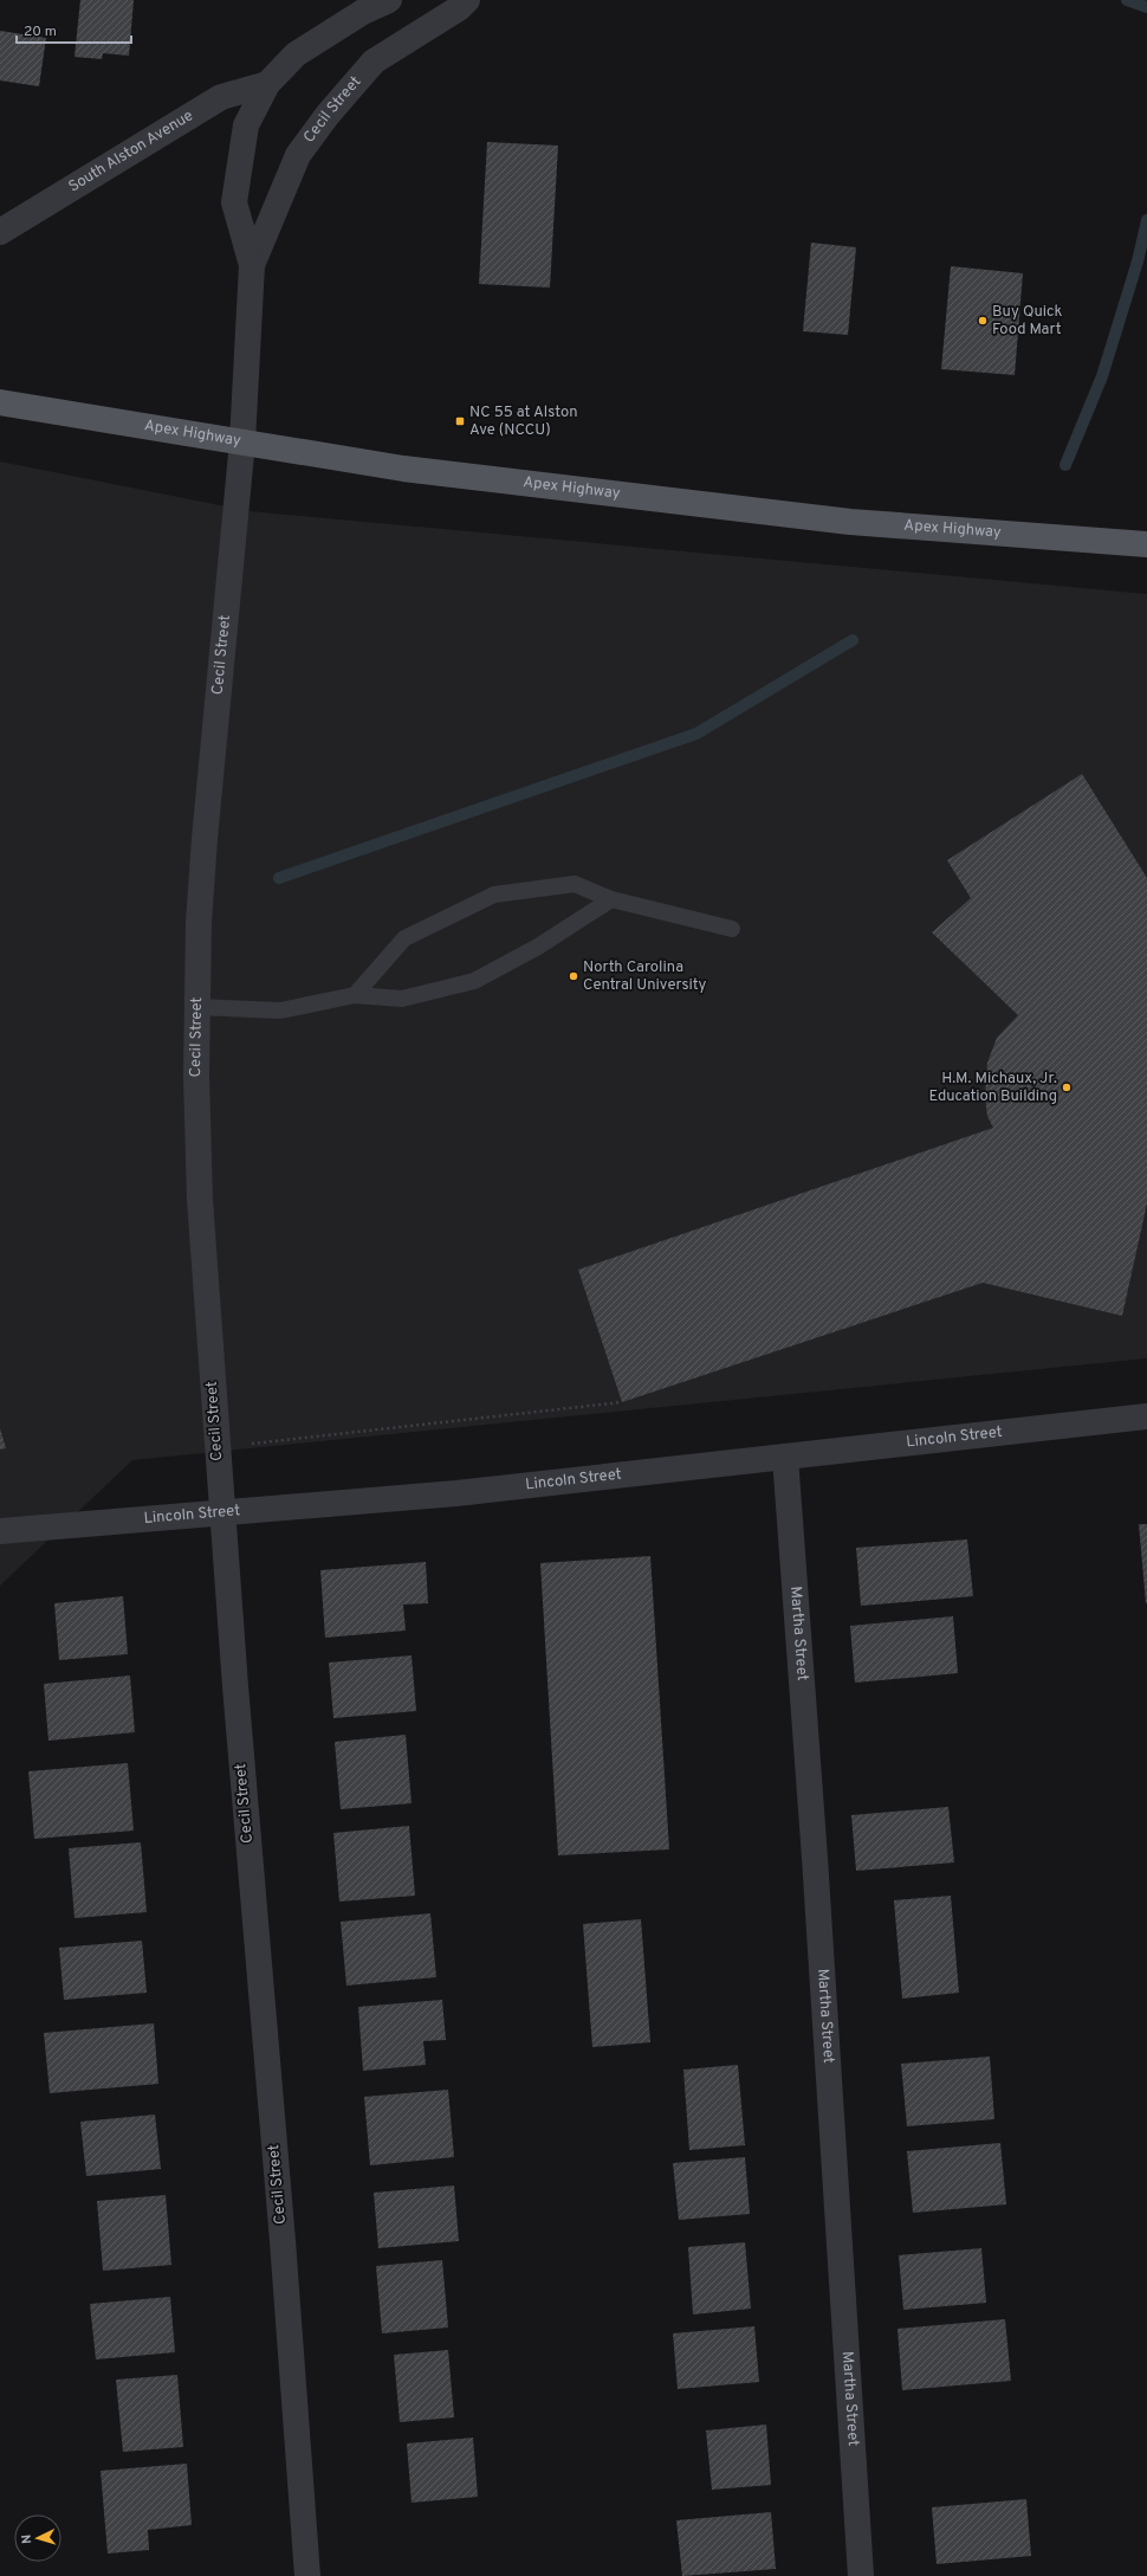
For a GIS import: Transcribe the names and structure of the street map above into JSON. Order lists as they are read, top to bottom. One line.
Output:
{"streets":{"main road":["Apex Highway"],"street":["Cecil Street","South Alston Avenue","Lincoln Street","Martha Street"]},"crossings":[["Cecil Street","South Alston Avenue"],["Cecil Street","Apex Highway"],["Cecil Street","Lincoln Street"],["Lincoln Street","Martha Street"]],"places":{"other":["Buy Quick Food Mart","North Carolina Central University","H.M. Michaux, Jr. Education Building"],"transit":["NC 55 at Alston Ave (NCCU)"]},"scale_bar":"20 m","north":"left"}
